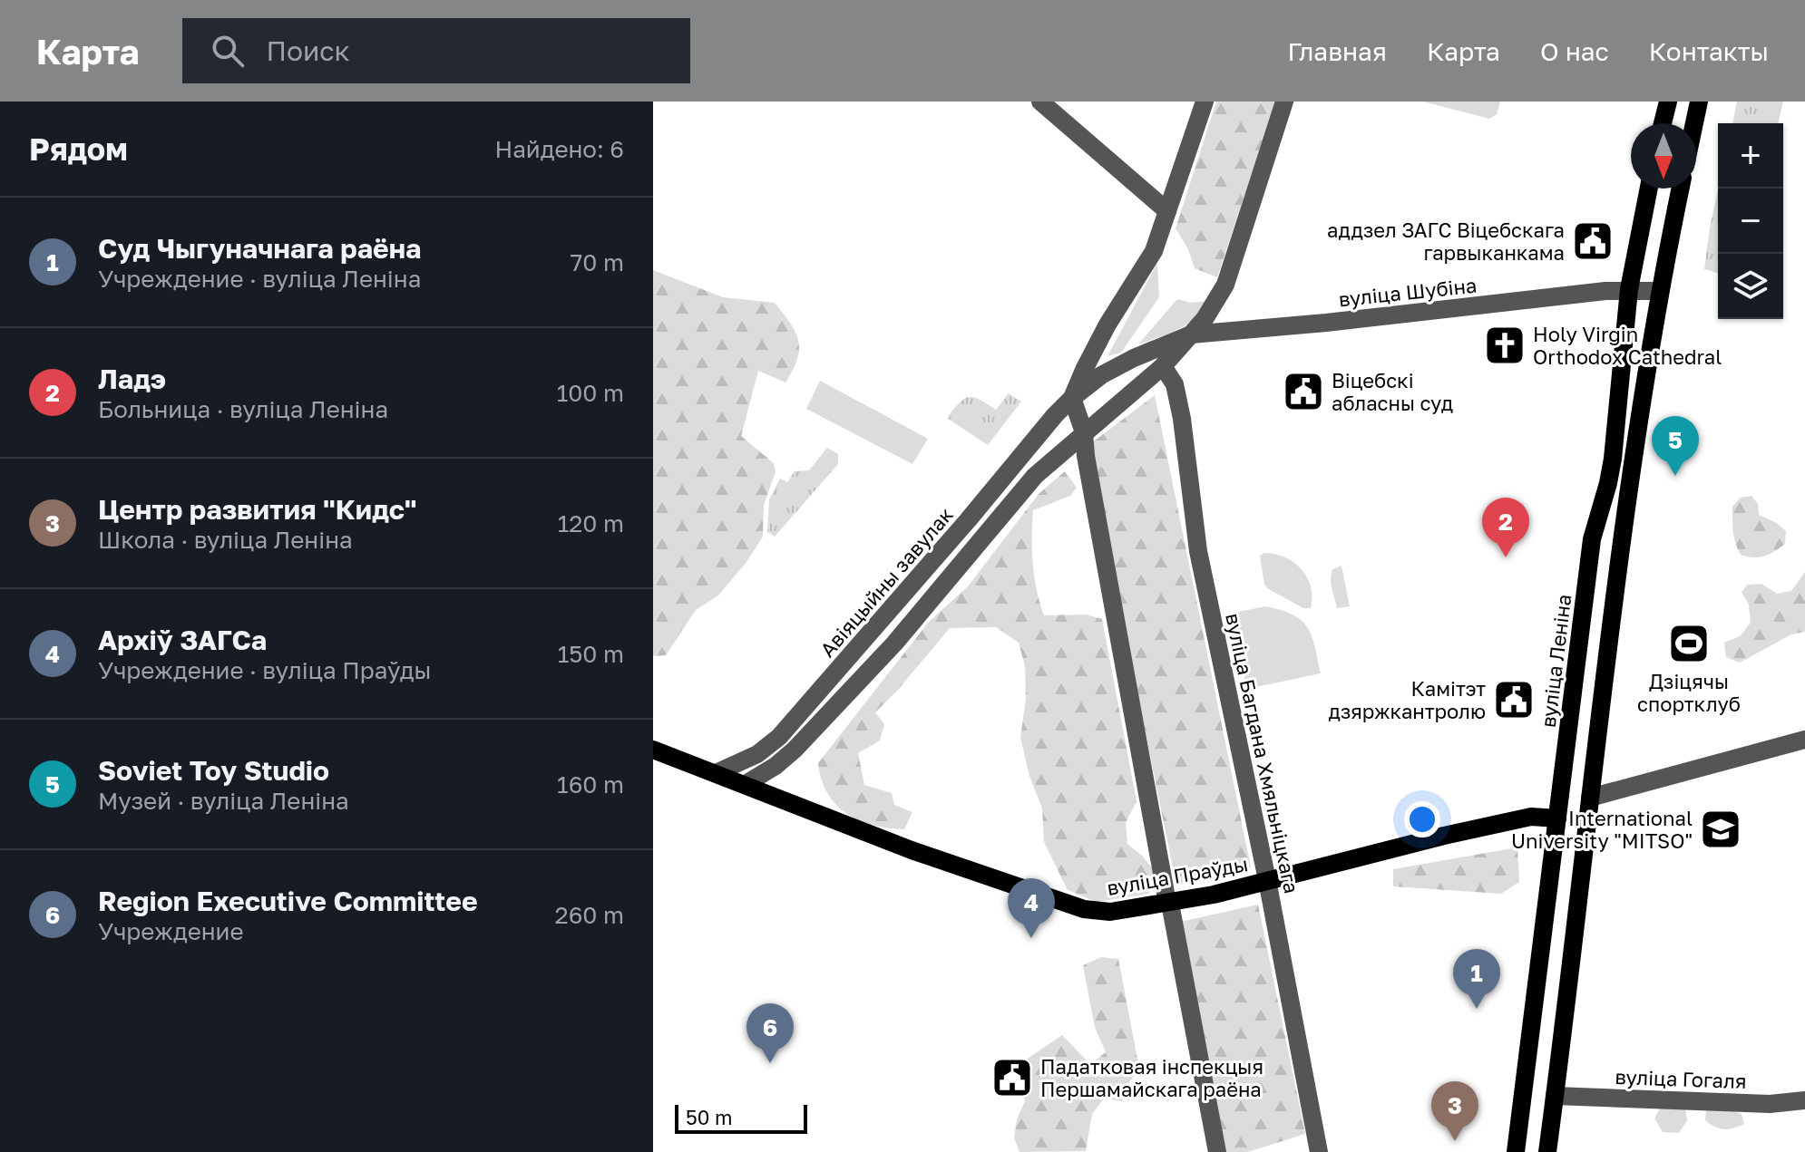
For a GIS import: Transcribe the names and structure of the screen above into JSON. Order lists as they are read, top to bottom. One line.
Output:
{"streets":{"main road":["вуліца Леніна","вуліца Праўды"],"street":["вуліца Шубіна","Авіяцыйны завулак","вуліца Багдана Хмяльніцкага","вуліца Гогаля"]},"crossings":[["вуліца Шубіна","вуліца Леніна"],["Авіяцыйны завулак","вуліца Праўды"],["вуліца Леніна","вуліца Праўды"],["вуліца Багдана Хмяльніцкага","вуліца Праўды"]],"places":{"public building":["аддзел ЗАГС Віцебскага гарвыканкама","Віцебскі абласны суд","Камітэт дзяржкантролю","Падатковая інспекцыя Першамайскага раёна"],"church":["Holy Virgin Orthodox Cathedral"],"sports":["Дзіцячы спортклуб"],"school or university":["International University \"MITSO\""]},"scale_bar":"50 m","north":"bottom","page":{"header":"Карта","search":"Поиск","nav":["Главная","Карта","О нас","Контакты"],"heading":["Рядом","Найдено: 6"],"map_buttons":["+","−"],"list":[{"mark":"1","name":"Суд Чыгуначнага раёна","note":"Учреждение · вуліца Леніна","value":"70 m"},{"mark":"2","name":"Ладэ","note":"Больница · вуліца Леніна","value":"100 m"},{"mark":"3","name":"Центр развития \"Кидс\"","note":"Школа · вуліца Леніна","value":"120 m"},{"mark":"4","name":"Архіў ЗАГСа","note":"Учреждение · вуліца Праўды","value":"150 m"},{"mark":"5","name":"Soviet Toy Studio","note":"Музей · вуліца Леніна","value":"160 m"},{"mark":"6","name":"Region Executive Committee","note":"Учреждение","value":"260 m"}],"pins":["5","2","4","1","6","3"],"scale":"50 m"}}
